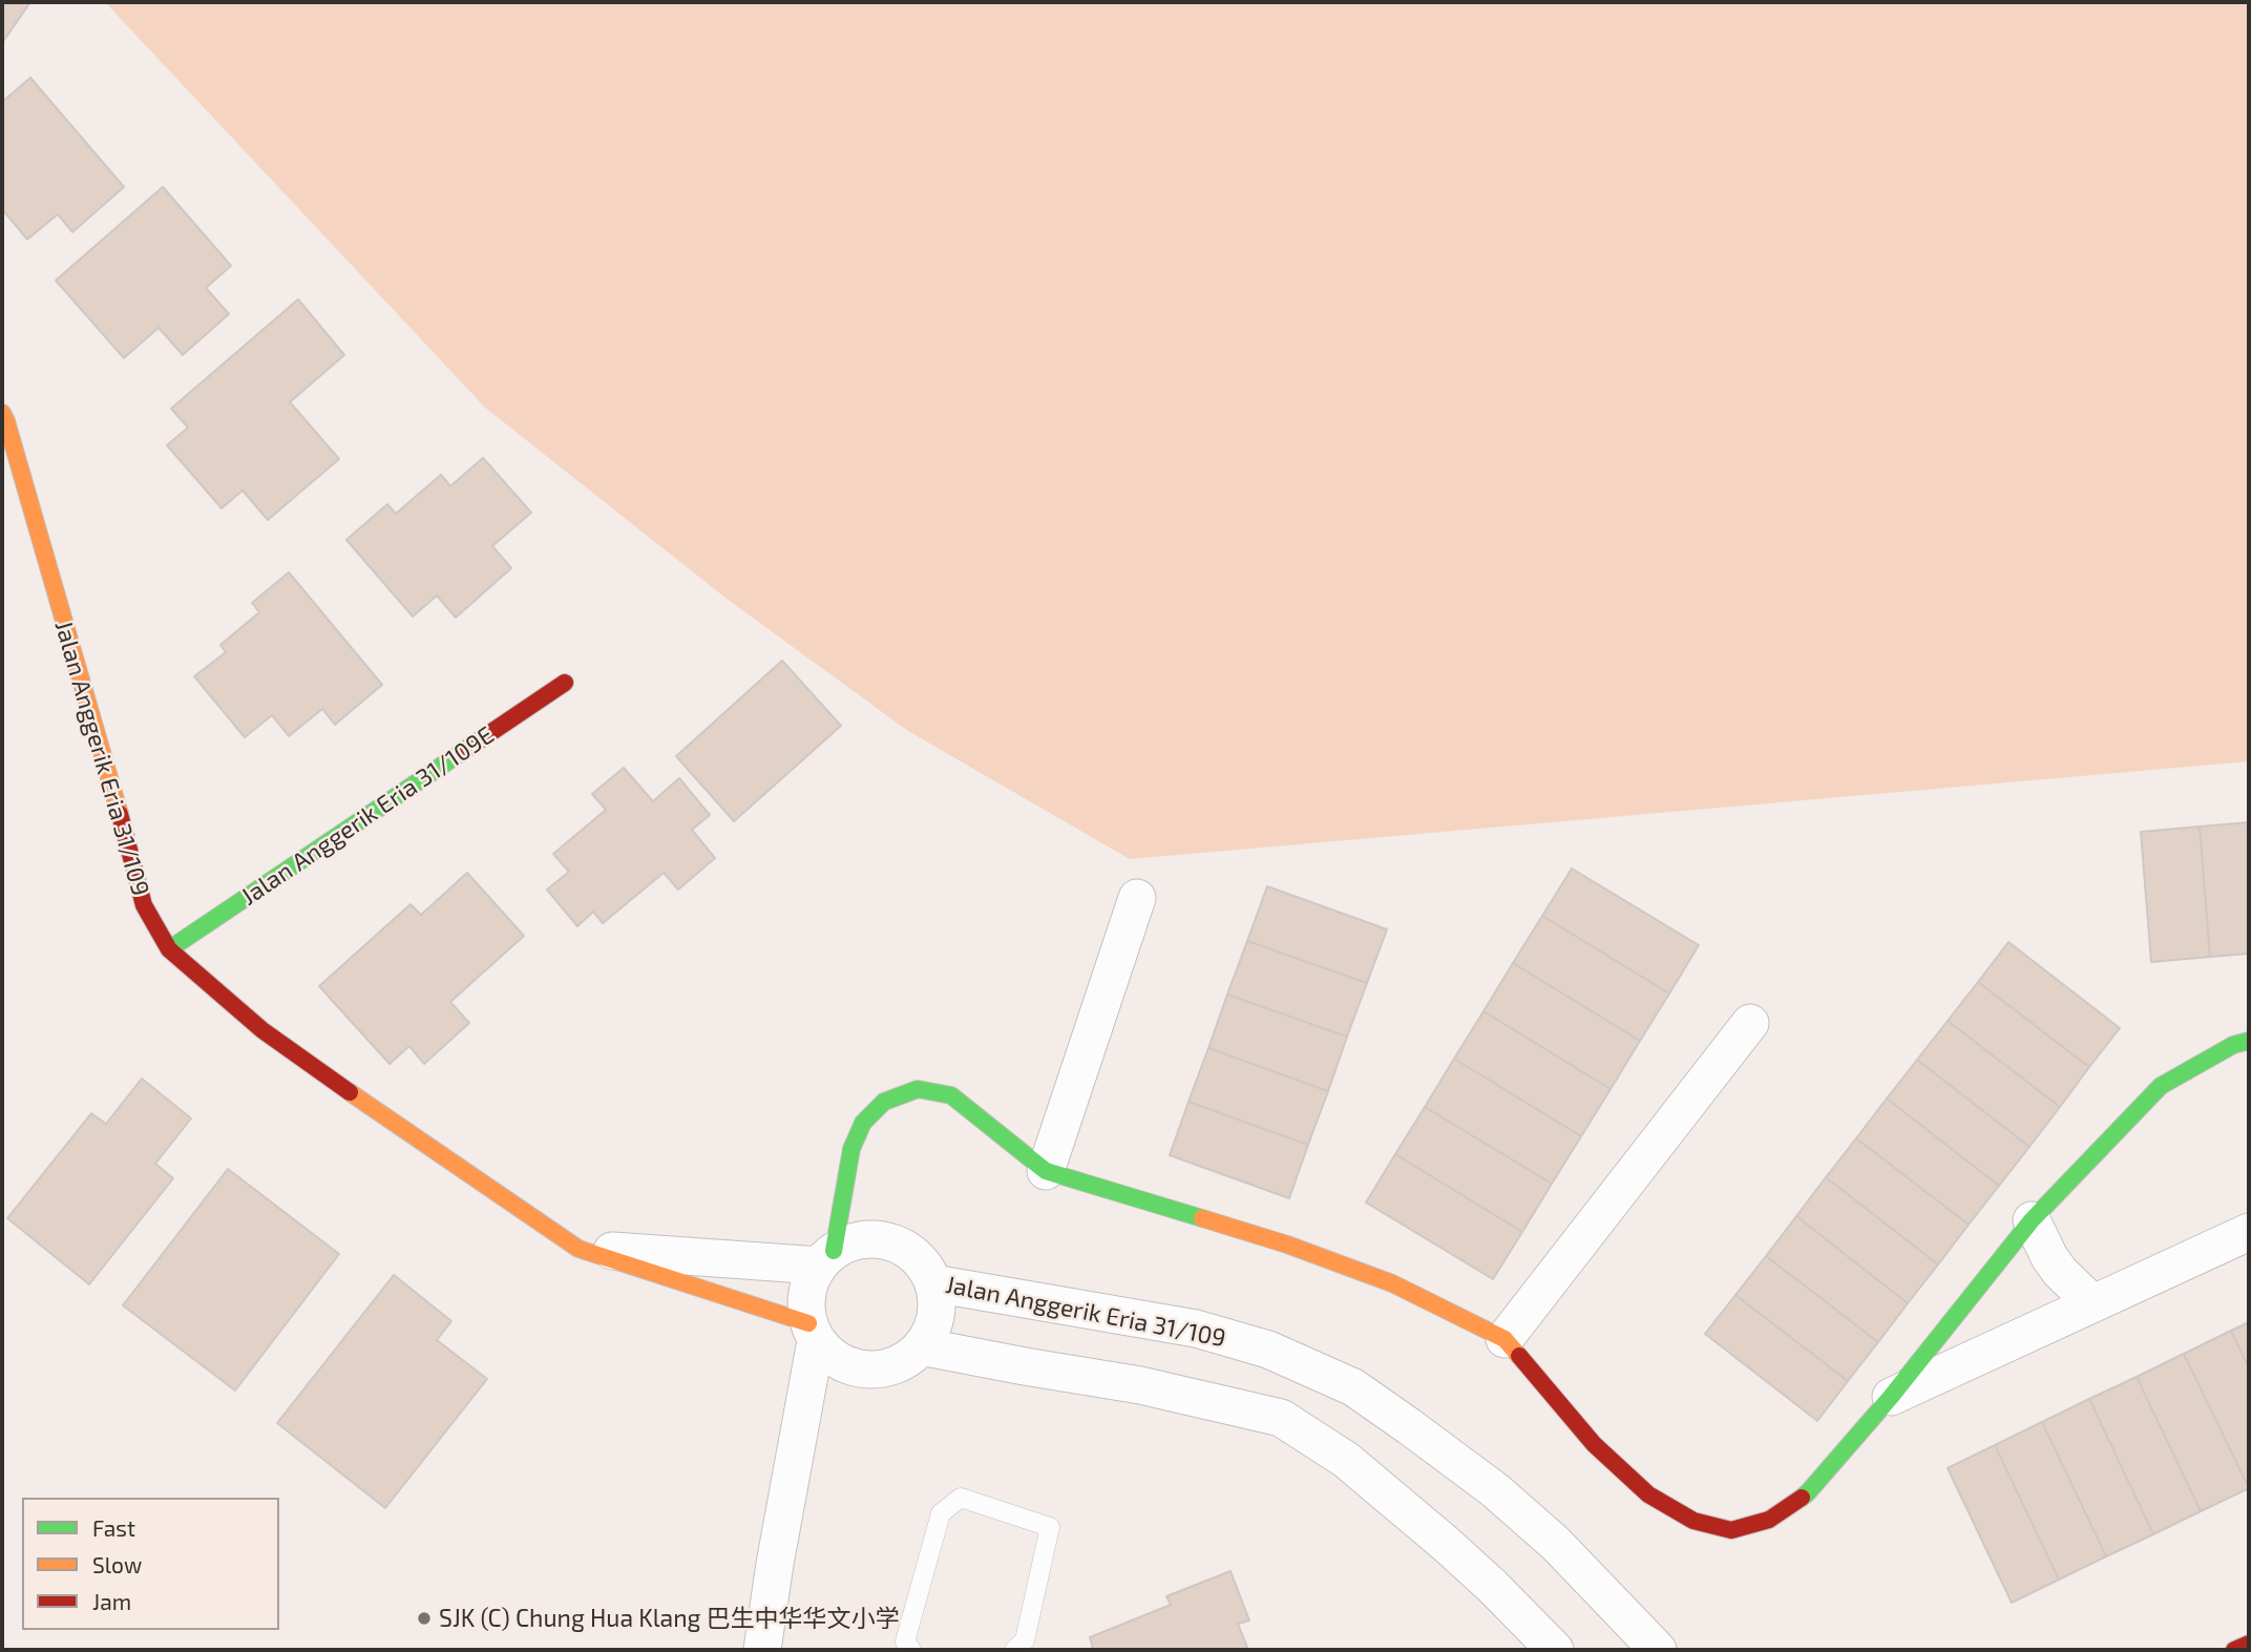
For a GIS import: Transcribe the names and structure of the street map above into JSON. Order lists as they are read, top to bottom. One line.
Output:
{"streets":{"street":["Jalan Anggerik Eria 31/109","Jalan Anggerik Eria 31/109E"]},"crossings":[["Jalan Anggerik Eria 31/109","Jalan Anggerik Eria 31/109E"]],"places":["SJK (C) Chung Hua Klang 巴生中华华文小学"],"legend":["Fast","Slow","Jam"]}
